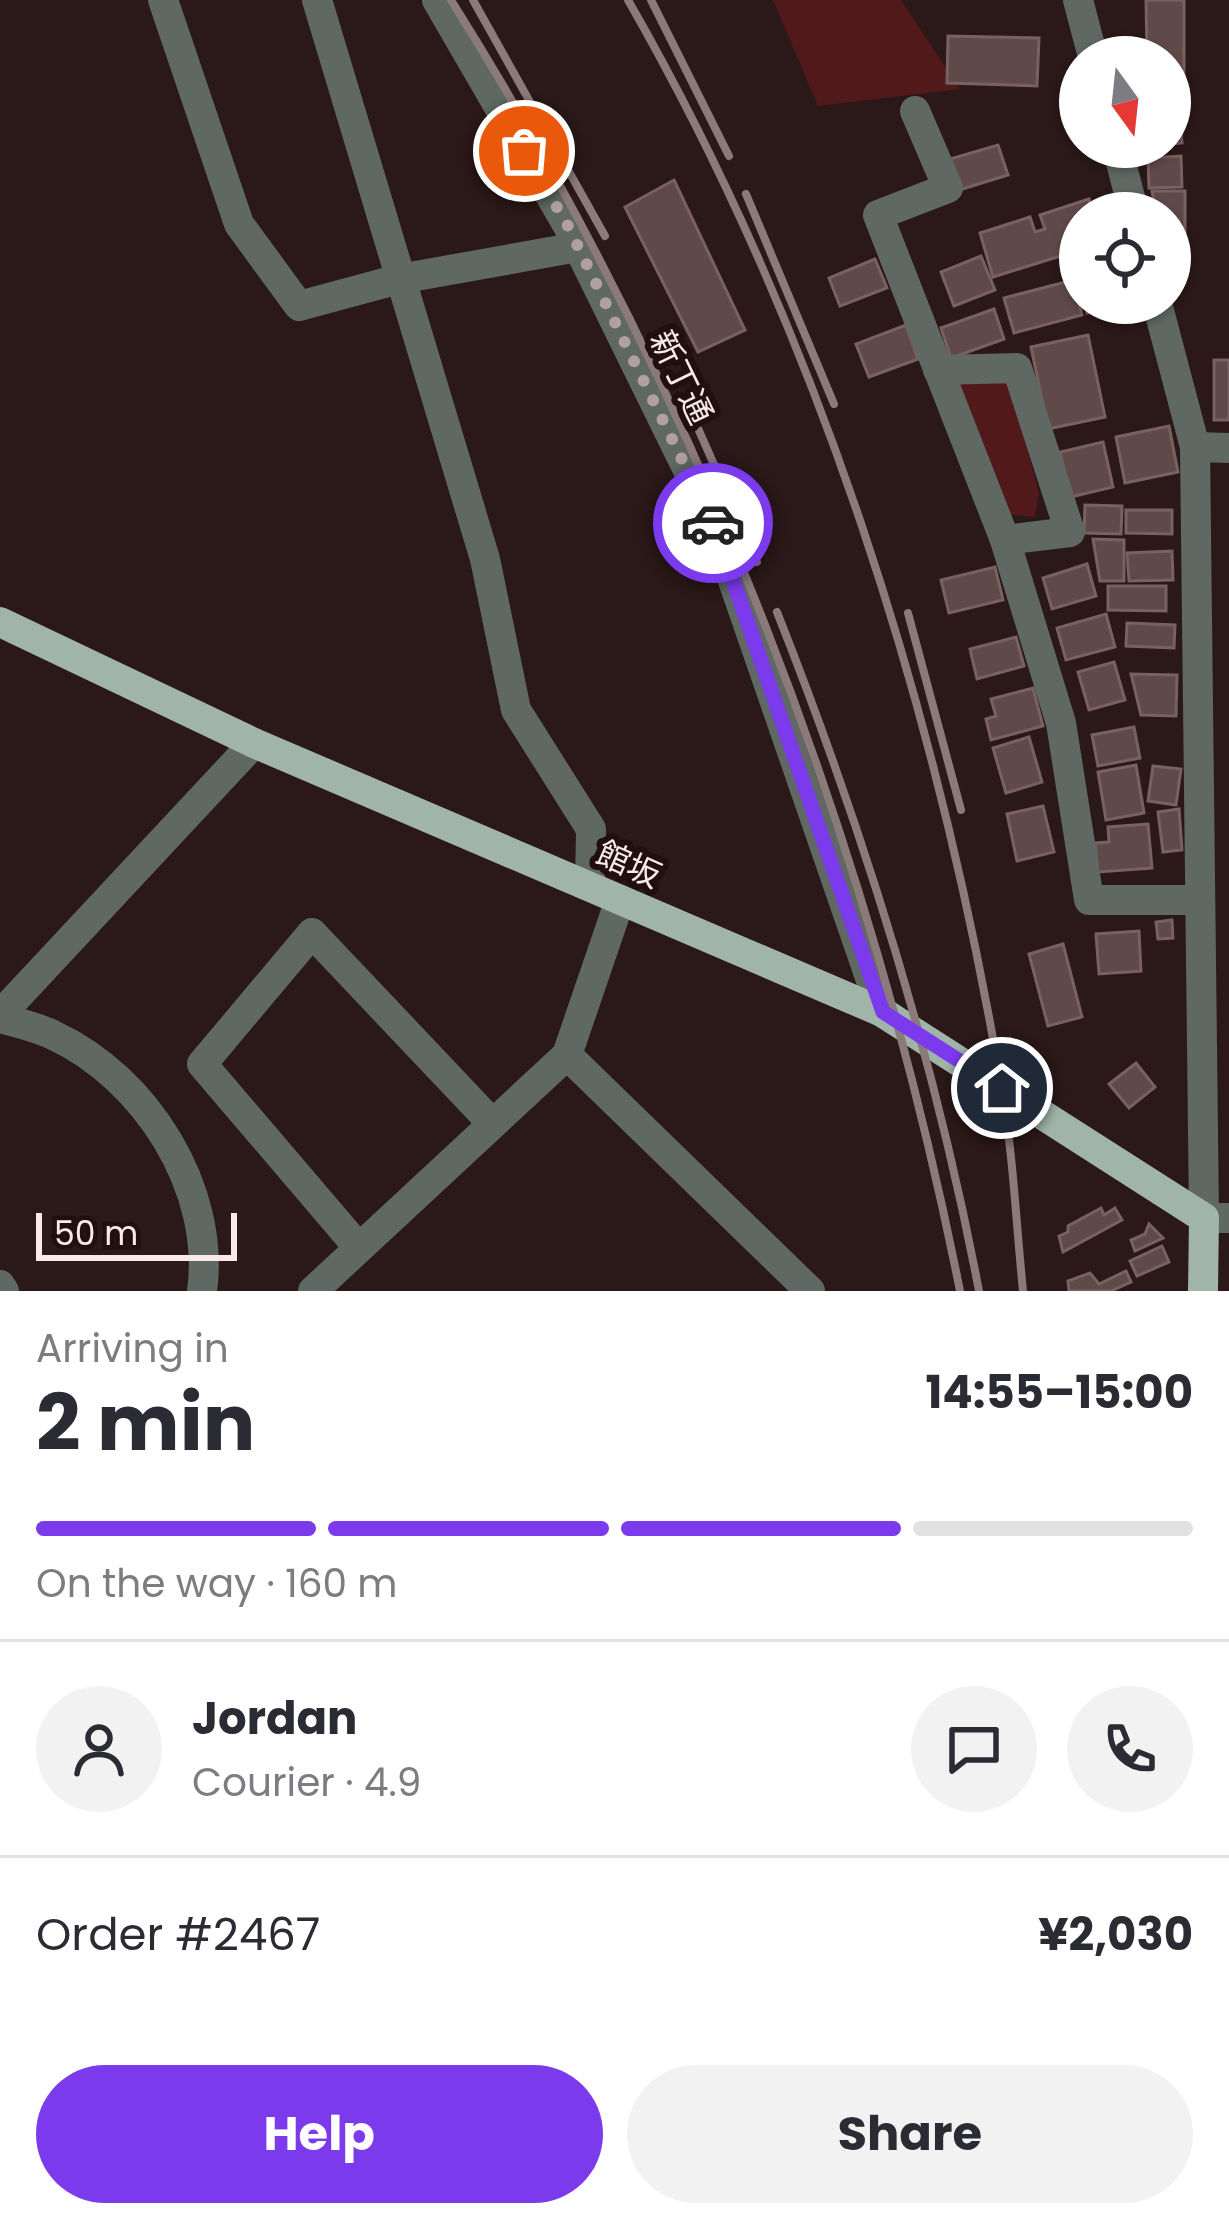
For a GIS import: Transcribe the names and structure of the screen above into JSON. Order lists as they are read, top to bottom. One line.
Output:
{"streets":{"main road":["館坂"],"street":["新丁通"]},"crossings":[["新丁通","館坂"]],"scale_bar":"50 m","north":"bottom","page":{"scale":"50 m","heading":["2 min","Arriving in","14:55–15:00"],"panel":["Jordan","Courier · 4.9","Order #2467","¥2,030"],"bar":"On the way · 160 m","buttons":["Help","Share"]}}
